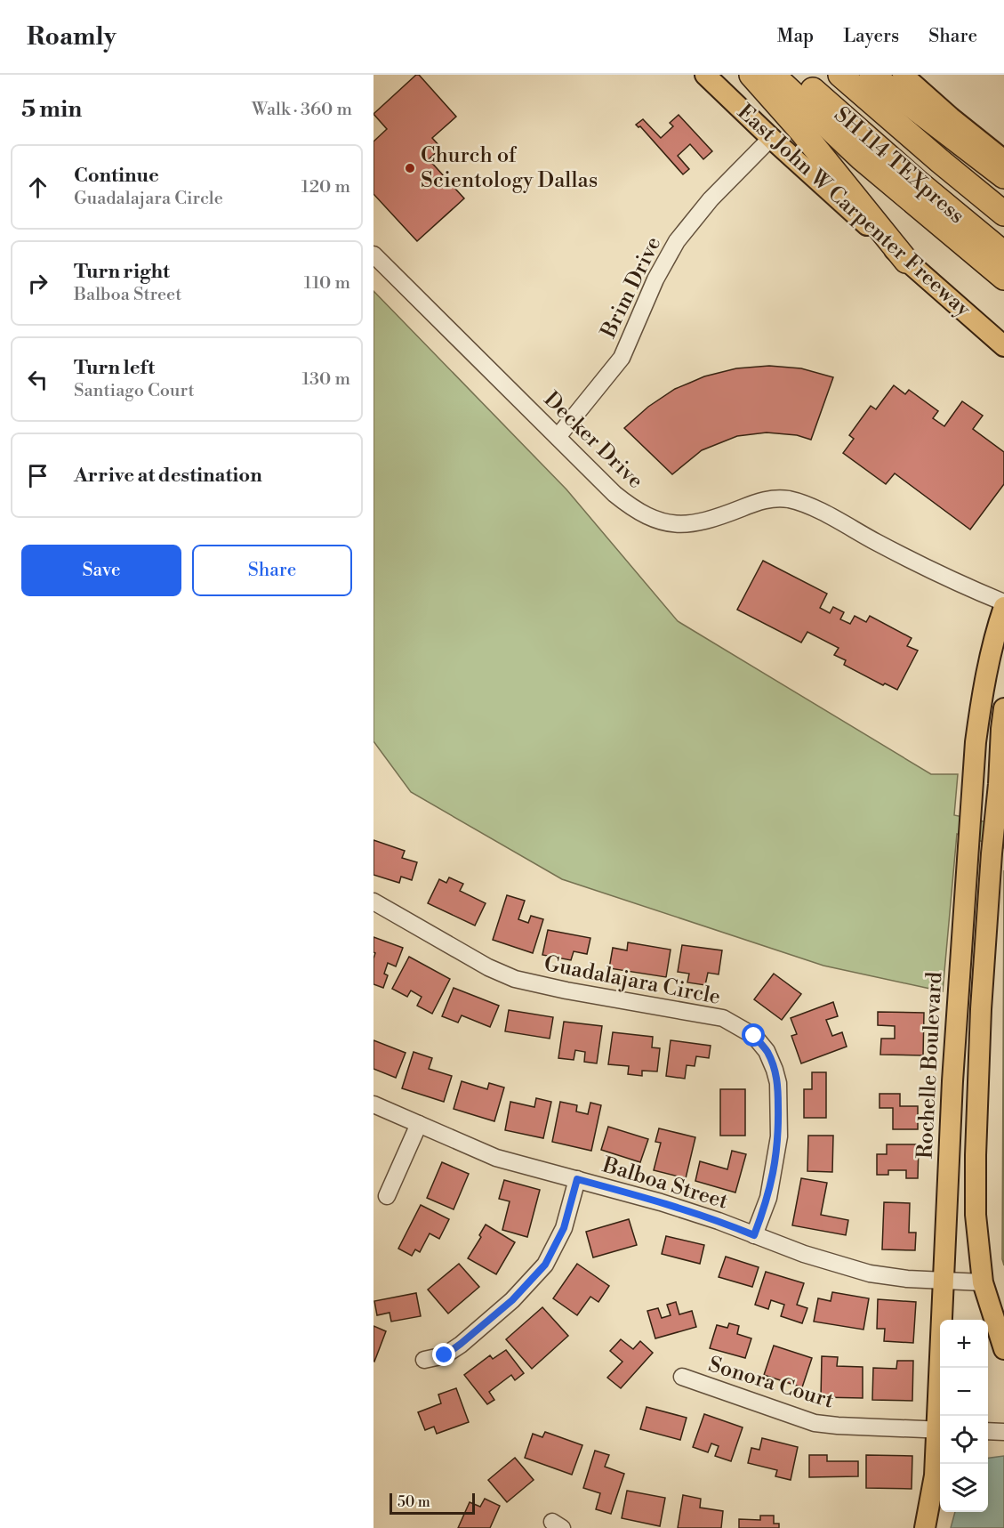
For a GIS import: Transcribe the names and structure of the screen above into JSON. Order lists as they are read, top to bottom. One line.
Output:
{"streets":{"highway":["SH 114 TEXpress","East John W Carpenter Freeway"],"main road":["Rochelle Boulevard"],"street":["Brim Drive","Decker Drive","Guadalajara Circle","Balboa Street","Sonora Court"]},"crossings":[["East John W Carpenter Freeway","Brim Drive"],["Brim Drive","Decker Drive"],["Guadalajara Circle","Balboa Street"],["Rochelle Boulevard","Balboa Street"]],"places":["Church of Scientology Dallas"],"scale_bar":"50 m","page":{"header":"Roamly","nav":["Map","Layers","Share"],"heading":["5 min","Walk · 360 m"],"list":[["Continue","Guadalajara Circle","120 m"],["Turn right","Balboa Street","110 m"],["Turn left","Santiago Court","130 m"],"Arrive at destination"],"buttons":["Save","Share"],"map_buttons":["+","−"],"scale":"50 m"}}
